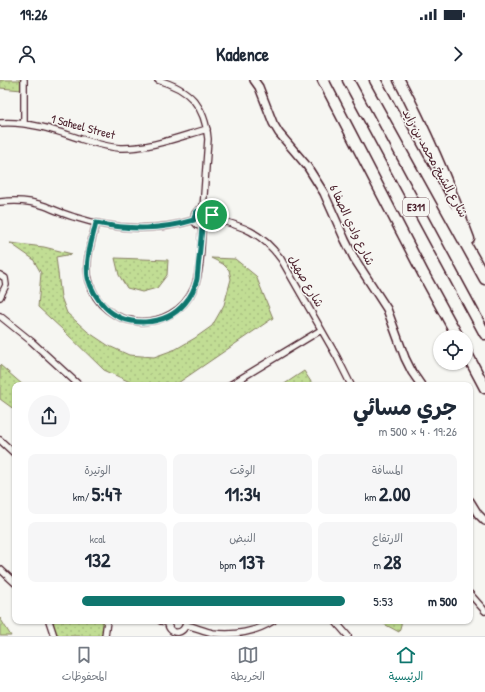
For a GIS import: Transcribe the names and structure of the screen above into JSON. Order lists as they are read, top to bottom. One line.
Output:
{"streets":{"highway":["شارع الشيخ محمد بن زايد","E311"],"street":["1 Saheel Street","شارع وادي الصفا 6","شارع صهيل"]},"page":{"status":"19:26","header":"Kadence","heading":["جري مسائي","19:26 · 4 × 500 m"],"stats":[["المسافة","2.00 km"],["الوقت","11:34"],["الوتيرة","5:47 /km"],["الارتفاع","28 m"],["النبض","137 bpm"],["kcal","132"]],"list":[{"name":"500 m","note":"5:53"}],"tabs":["الرئيسية","الخريطة","المحفوظات"]}}
